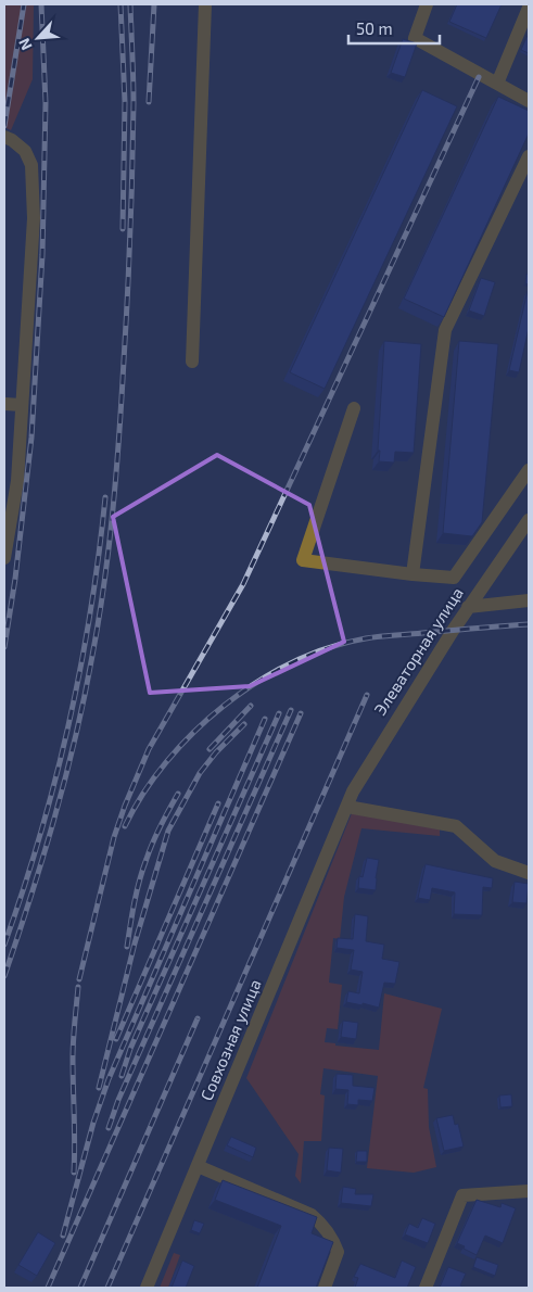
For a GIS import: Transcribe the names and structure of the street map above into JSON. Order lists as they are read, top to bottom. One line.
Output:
{"streets":{"street":["Элеваторная улица","Совхозная улица"]},"crossings":[["Элеваторная улица","Совхозная улица"]],"scale_bar":"50 m","north":"bottom left"}
